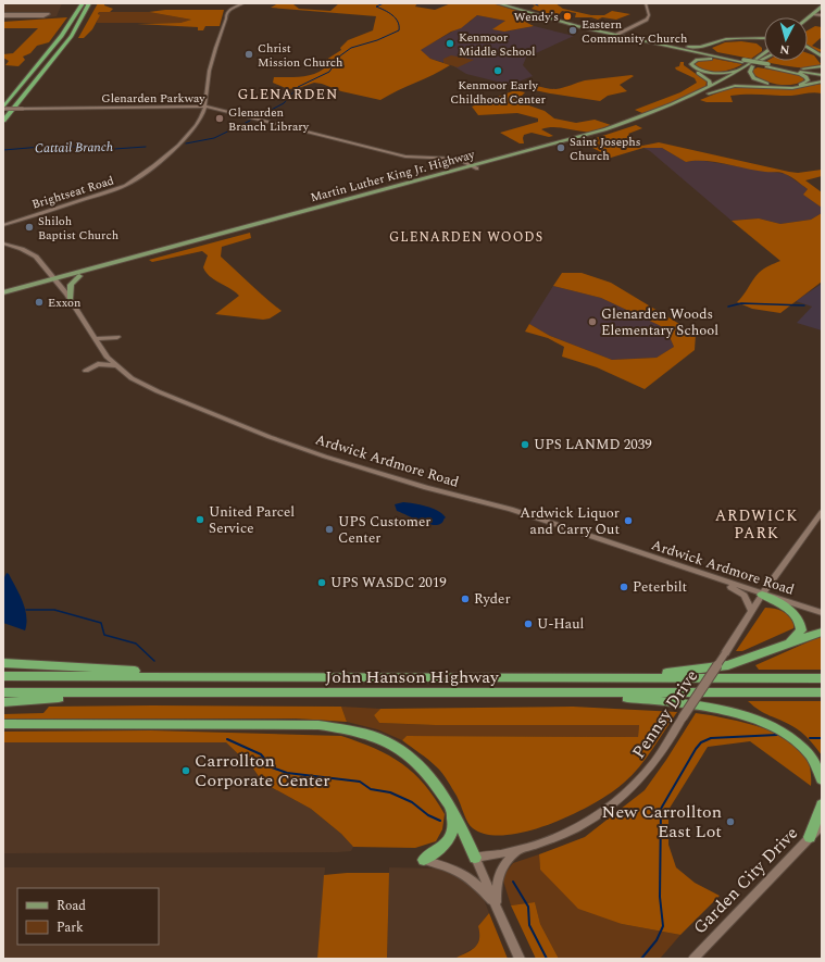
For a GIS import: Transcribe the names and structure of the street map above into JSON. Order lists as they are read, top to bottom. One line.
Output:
{"streets":{"highway":["John Hanson Highway"],"main road":["Martin Luther King Jr. Highway"],"street":["Glenarden Parkway","Brightseat Road","Ardwick Ardmore Road","Pennsy Drive","Garden City Drive"]},"crossings":[["Glenarden Parkway","Martin Luther King Jr. Highway"],["Glenarden Parkway","Brightseat Road"],["Martin Luther King Jr. Highway","Ardwick Ardmore Road"],["Ardwick Ardmore Road","Pennsy Drive"]],"districts":["GLENARDEN","GLENARDEN WOODS","ARDWICK PARK"],"water":["Cattail Branch"],"places":["Wendy's","Eastern Community Church","Kenmoor Middle School","Christ Mission Church","Kenmoor Early Childhood Center","Glenarden Branch Library","Saint Josephs Church","Shiloh Baptist Church","Exxon","Glenarden Woods Elementary School","UPS LANMD 2039","United Parcel Service","Ardwick Liquor and Carry Out","UPS Customer Center","UPS WASDC 2019","Peterbilt","Ryder","U-Haul","Carrollton Corporate Center","New Carrollton East Lot"],"legend":["Road","Park"],"north":"bottom"}
